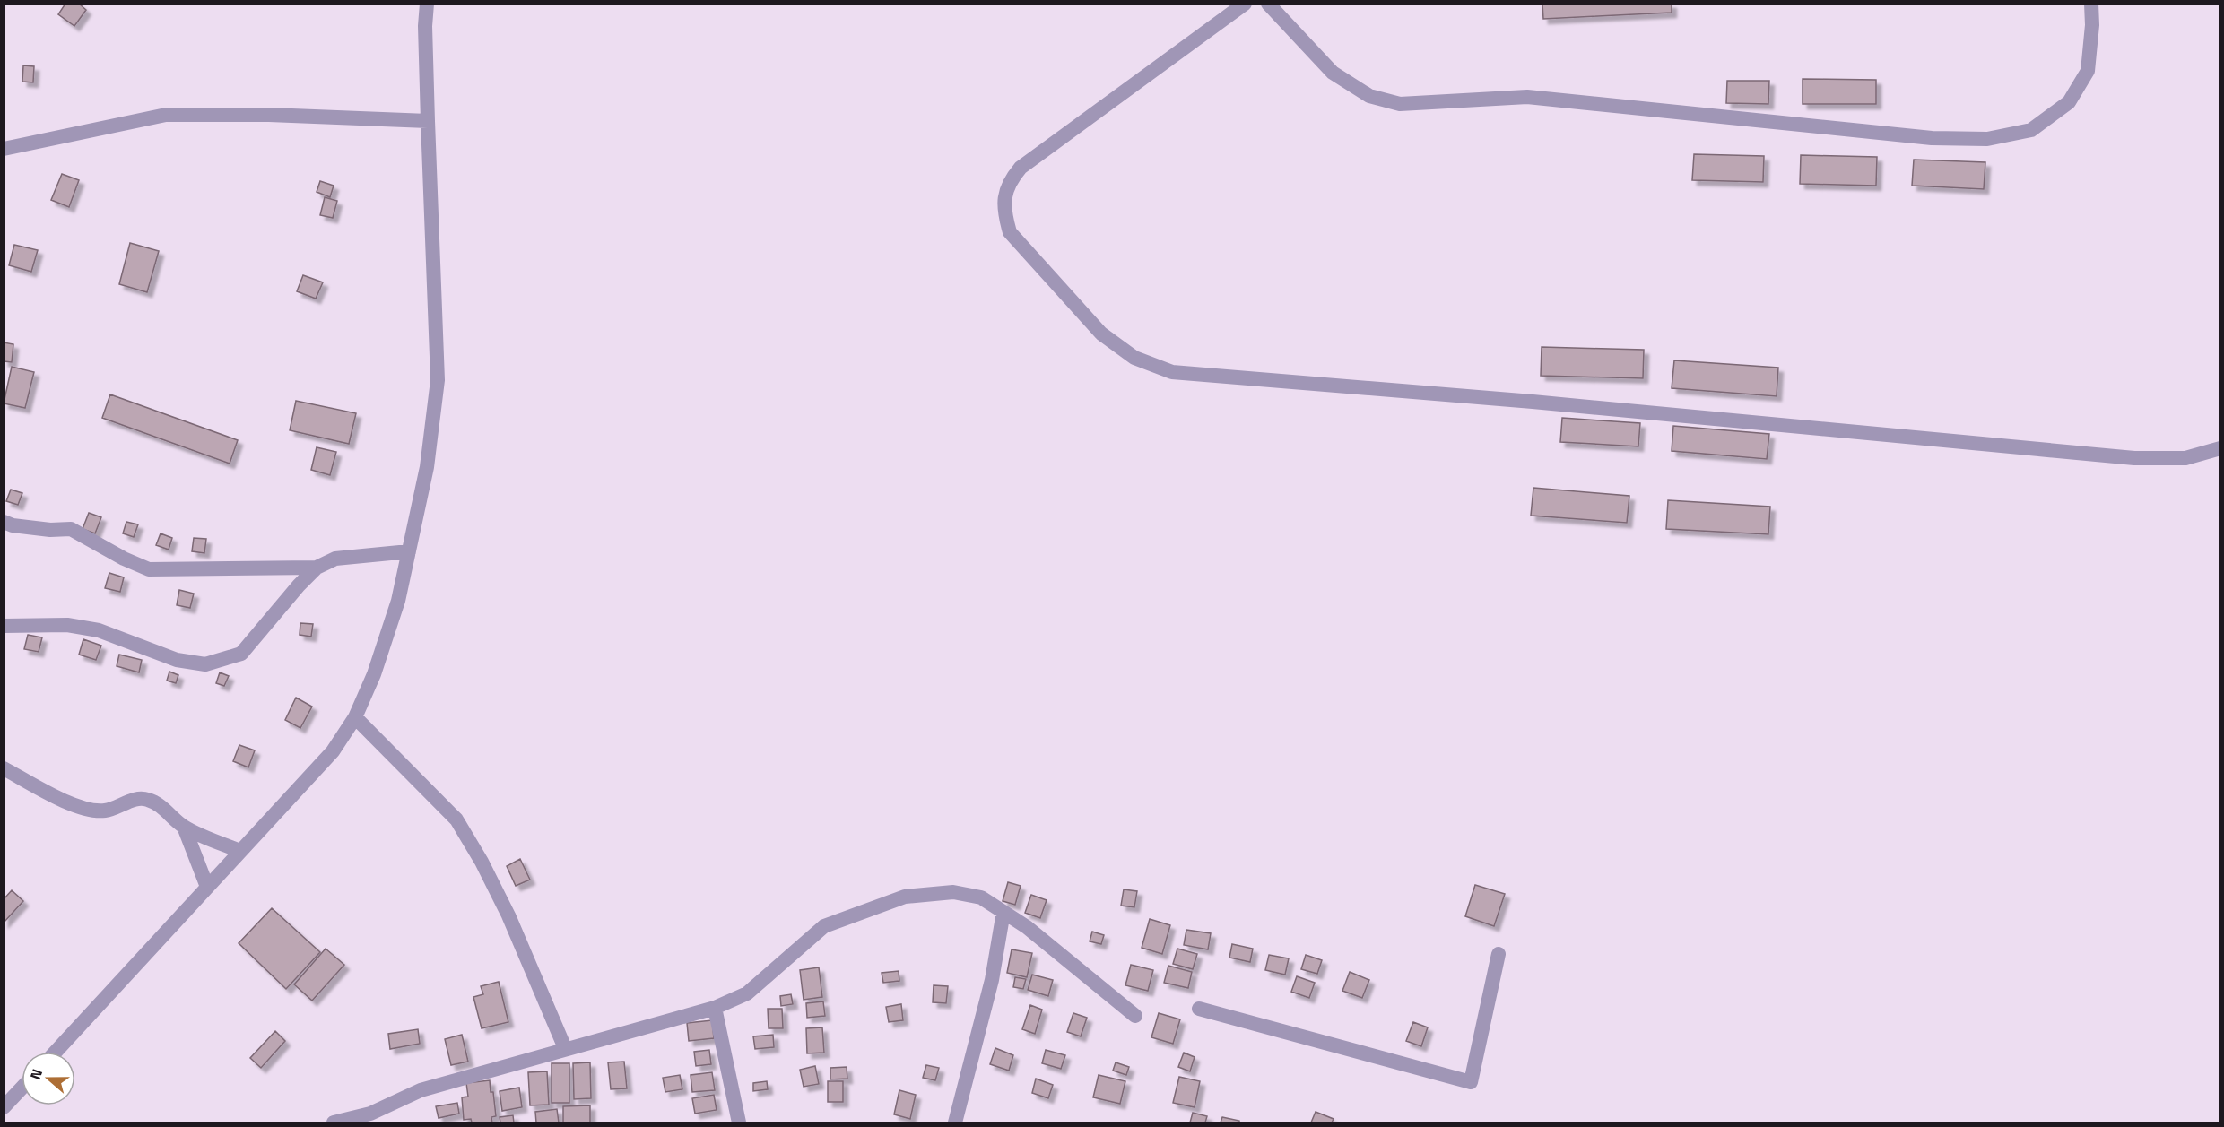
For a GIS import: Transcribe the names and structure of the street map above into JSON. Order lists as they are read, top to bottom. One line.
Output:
{"north":"left"}
